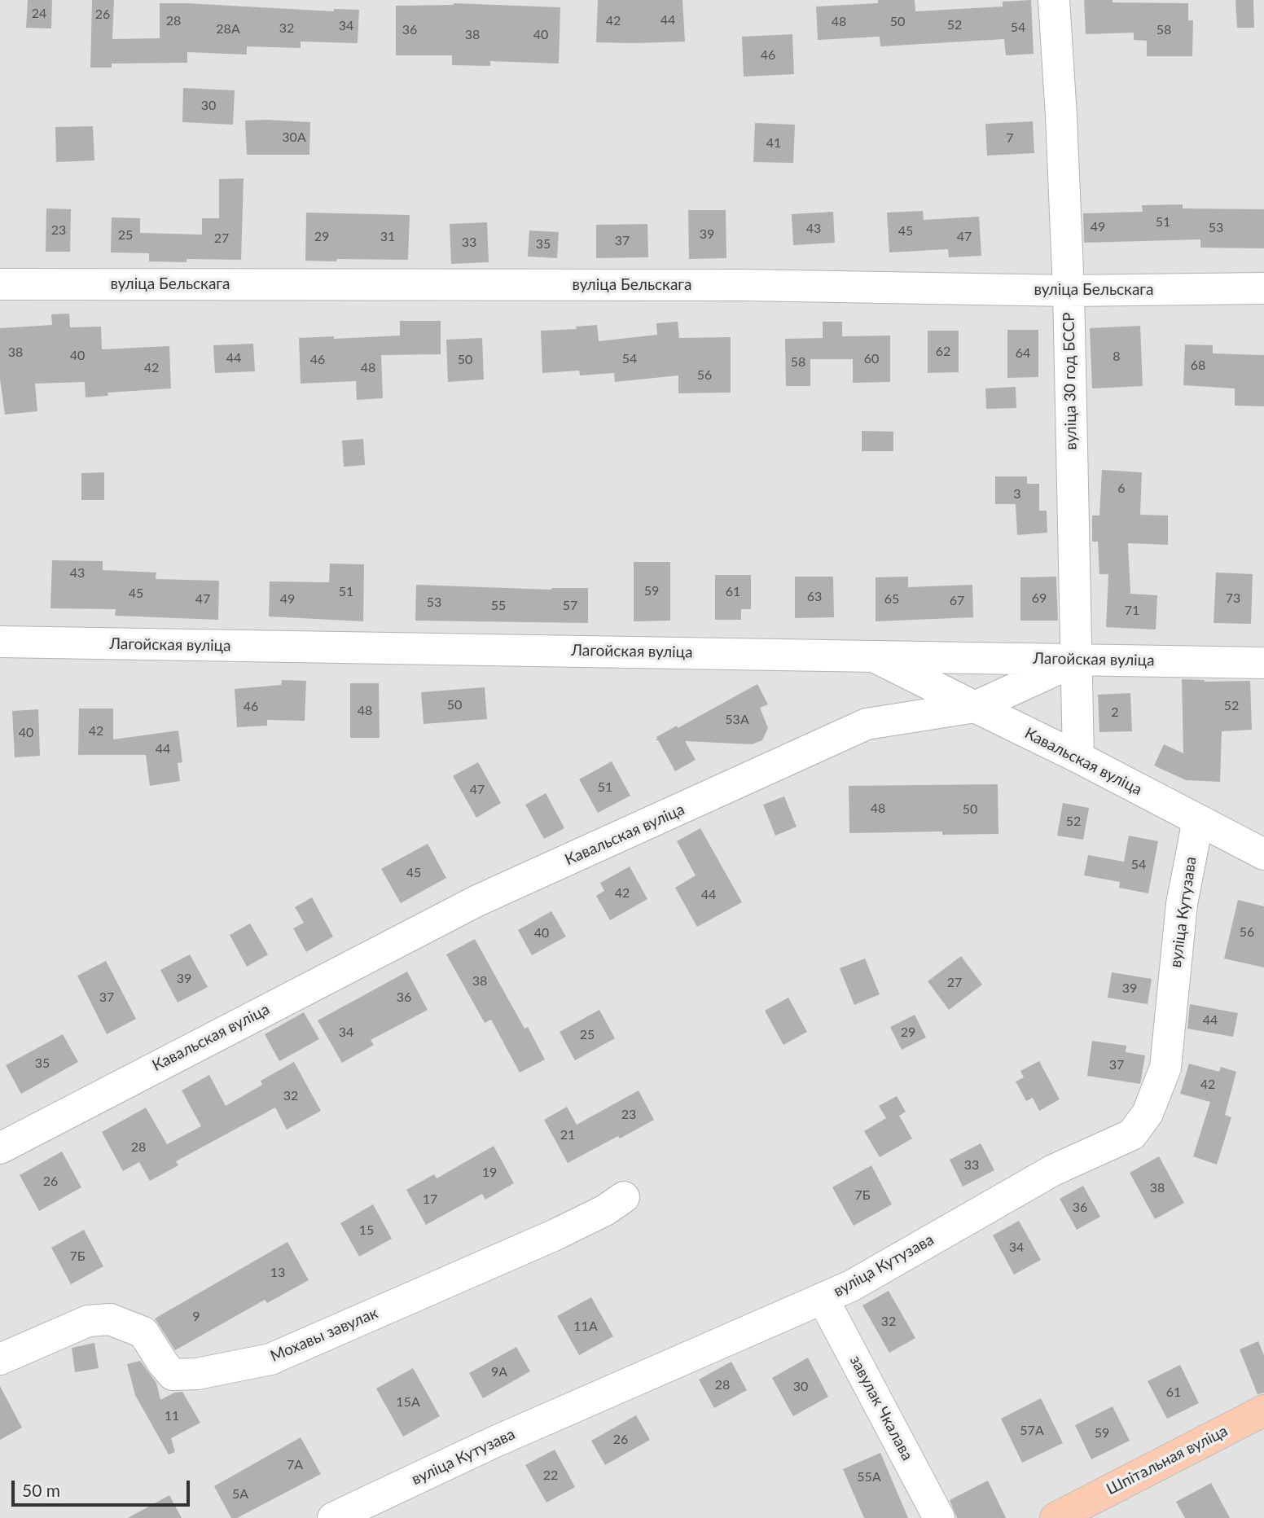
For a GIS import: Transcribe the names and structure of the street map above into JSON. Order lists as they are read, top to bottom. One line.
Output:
{"streets":{"main road":["Шпітальная вуліца"],"street":["вуліца Бельскага","вуліца 30 год БССР","Лагойская вуліца","Кавальская вуліца","вуліца Кутузава","Мохавы завулак","завулак Чкалава"]},"crossings":[["вуліца Бельскага","вуліца 30 год БССР"],["вуліца 30 год БССР","Лагойская вуліца"],["вуліца 30 год БССР","Кавальская вуліца"],["Кавальская вуліца","вуліца Кутузава"],["вуліца Кутузава","завулак Чкалава"]],"house_numbers":["24","26","44","28","42","48","50","52","34","54","32","28А","36","58","38","40","46","30","30А","7","41","51","49","53","43","23","45","39","25","29","31","47","27","37","33","35","62","38","64","40","8","44","54","60","46","50","58","68","42","48","56","6","3","43","59","51","61","45","63","69","73","47","49","65","67","53","55","57","71","50","52","46","48","2","53А","42","40","44","51","47","48","50","52","54","45","42","44","56","40","39","38","27","39","37","36","44","34","29","25","35","37","42","32","23","21","28","33","19","26","38","7Б","17","36","15","34","7Б","13","9","32","11А","9А","28","30","61","15А","11","57А","59","26","7А","22","55А","5А"],"scale_bar":"50 m"}
